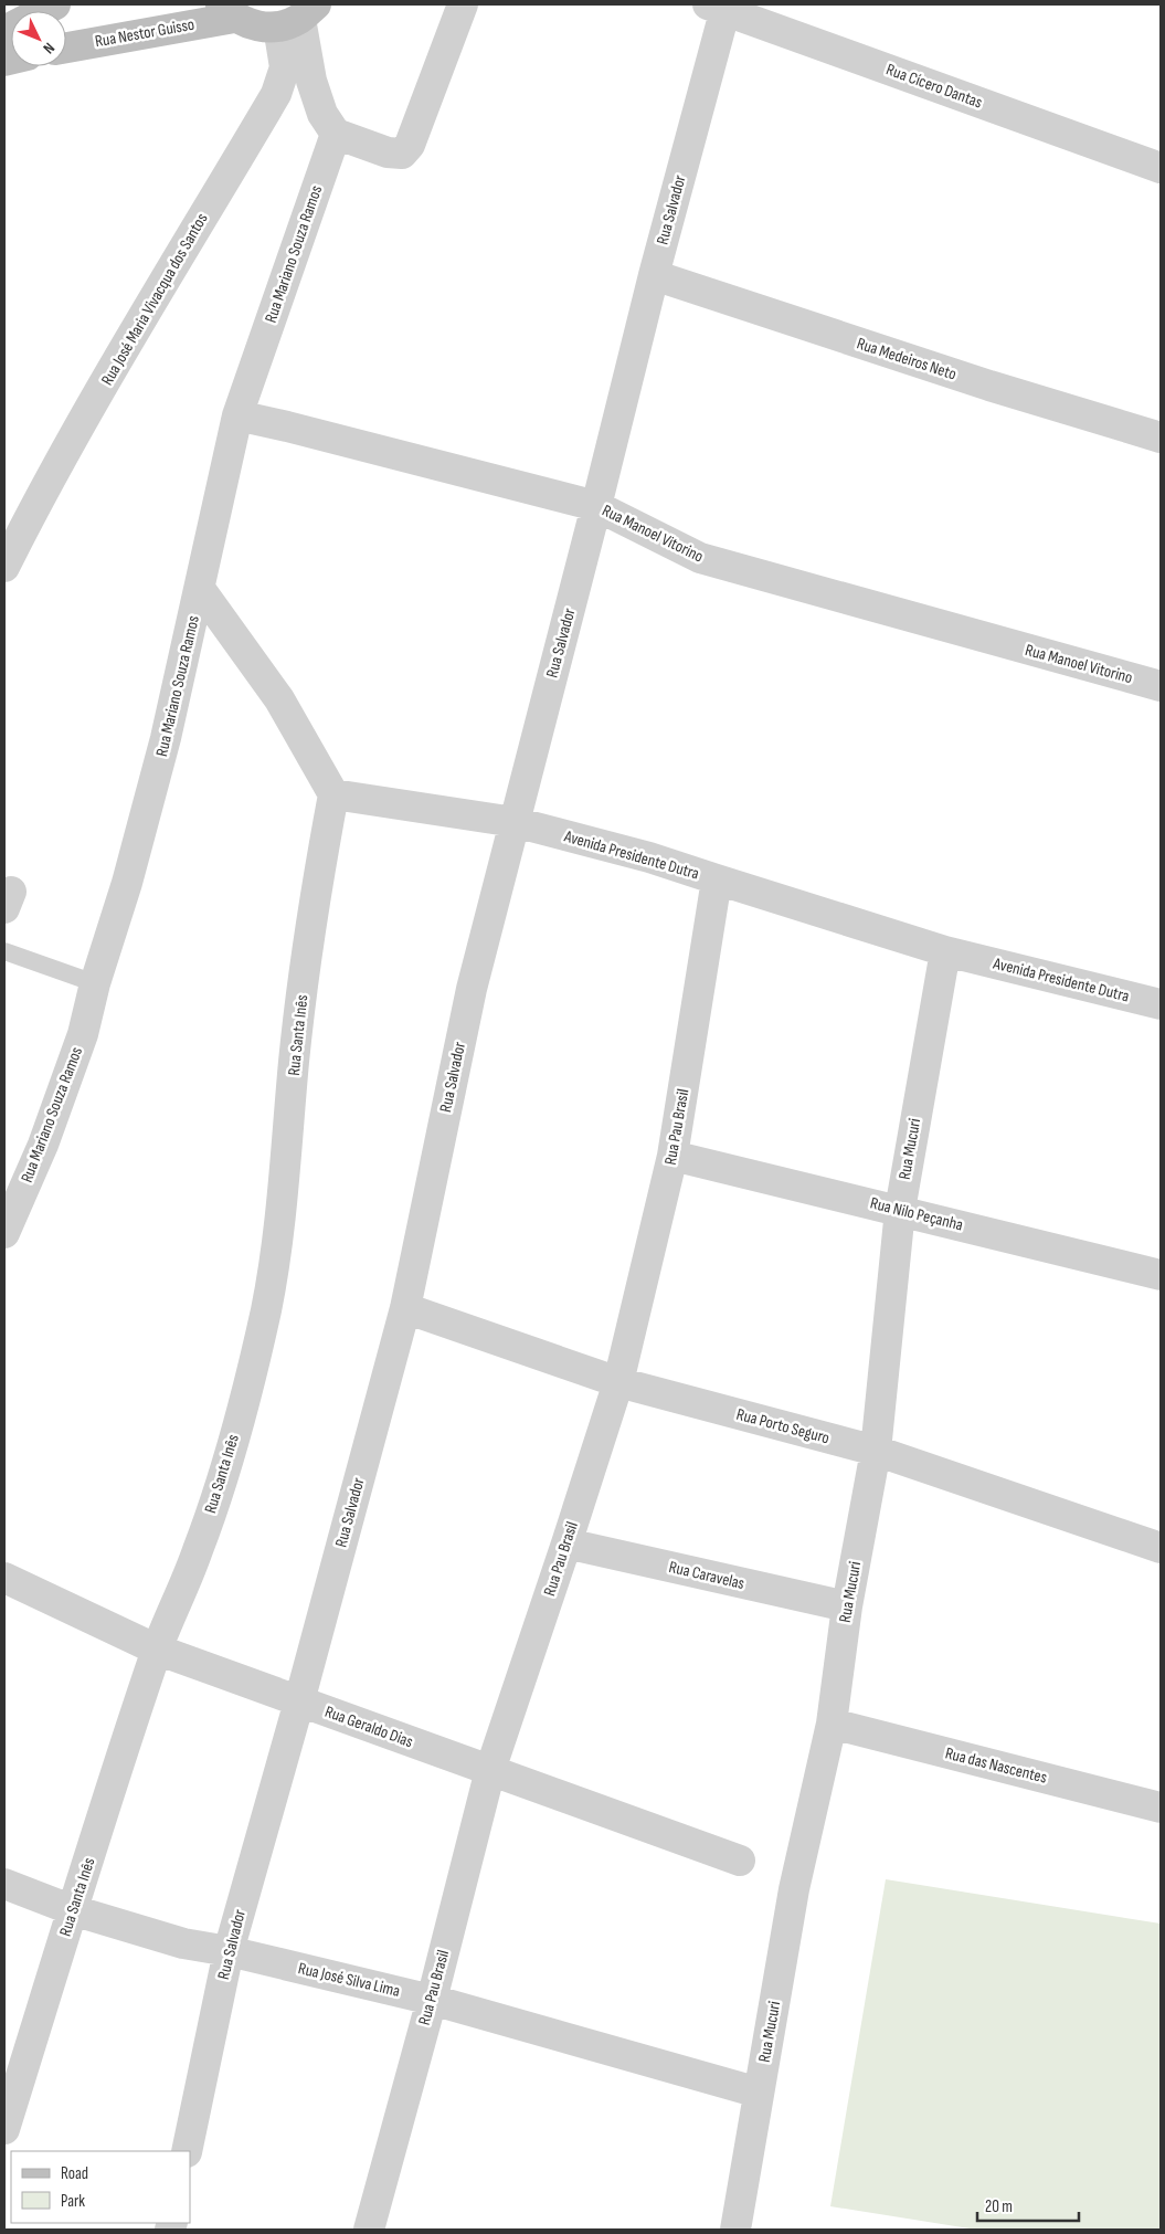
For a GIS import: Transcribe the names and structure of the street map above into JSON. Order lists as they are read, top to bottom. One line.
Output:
{"streets":{"street":["Rua Nestor Guisso","Rua Cícero Dantas","Rua Salvador","Rua Mariano Souza Ramos","Rua José Maria Vivacqua dos Santos","Rua Medeiros Neto","Rua Manoel Vitorino","Avenida Presidente Dutra","Rua Santa Inês","Rua Pau Brasil","Rua Mucuri","Rua Nilo Peçanha","Rua Porto Seguro","Rua Caravelas","Rua Geraldo Dias","Rua das Nascentes","Rua José Silva Lima"]},"crossings":[["Rua Cícero Dantas","Rua Salvador"],["Rua Salvador","Rua Medeiros Neto"],["Rua Salvador","Rua Manoel Vitorino"],["Rua Salvador","Avenida Presidente Dutra"],["Rua Salvador","Rua Porto Seguro"],["Rua Salvador","Rua Geraldo Dias"],["Rua Salvador","Rua José Silva Lima"],["Rua Mariano Souza Ramos","Rua Manoel Vitorino"],["Avenida Presidente Dutra","Rua Santa Inês"],["Avenida Presidente Dutra","Rua Pau Brasil"],["Avenida Presidente Dutra","Rua Mucuri"],["Rua Santa Inês","Rua Geraldo Dias"],["Rua Santa Inês","Rua José Silva Lima"],["Rua Pau Brasil","Rua Nilo Peçanha"],["Rua Pau Brasil","Rua Porto Seguro"],["Rua Pau Brasil","Rua Caravelas"],["Rua Pau Brasil","Rua Geraldo Dias"],["Rua Pau Brasil","Rua José Silva Lima"],["Rua Mucuri","Rua Nilo Peçanha"],["Rua Mucuri","Rua Porto Seguro"],["Rua Mucuri","Rua Caravelas"],["Rua Mucuri","Rua das Nascentes"],["Rua Mucuri","Rua José Silva Lima"]],"legend":["Road","Park"],"scale_bar":"20 m","north":"bottom right"}
